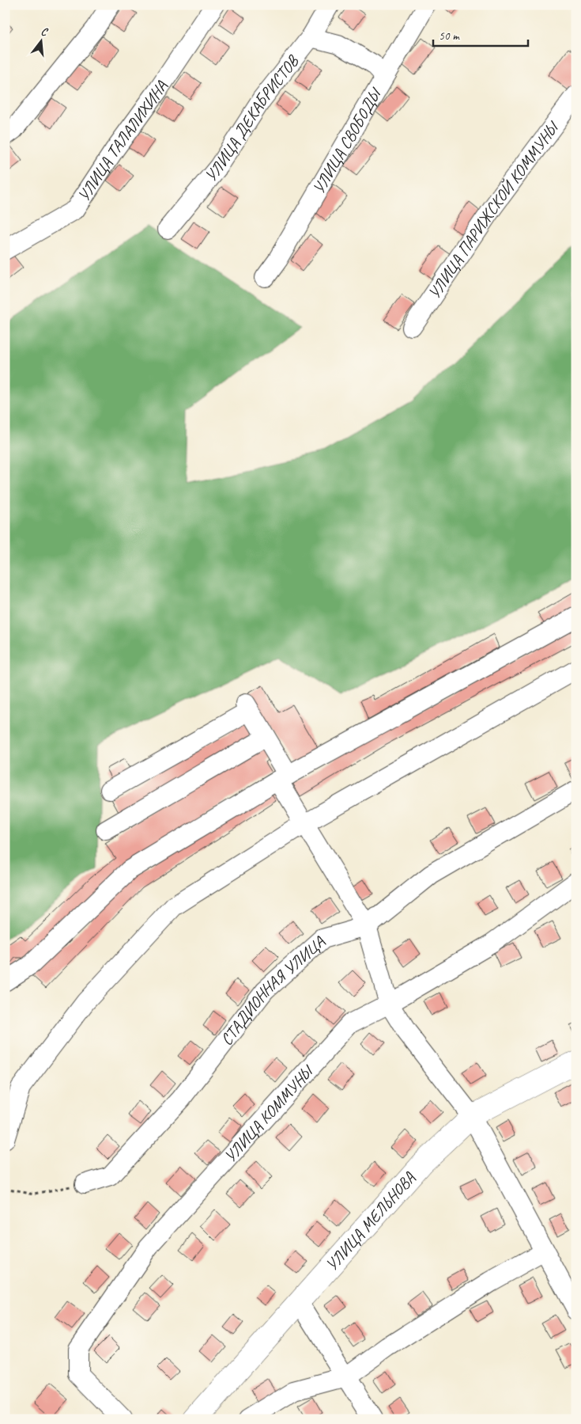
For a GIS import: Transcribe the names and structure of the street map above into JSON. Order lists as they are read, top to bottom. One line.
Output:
{"streets":{"main road":["УЛИЦА МЕЛЬНОВА"],"street":["УЛИЦА ДЕКАБРИСТОВ","УЛИЦА ТАЛАЛИХИНА","УЛИЦА СВОБОДЫ","УЛИЦА ПАРИЖСКОЙ КОММУНЫ","СТАДИОННАЯ УЛИЦА","УЛИЦА КОММУНЫ"]},"scale_bar":"50 m","north":"top"}
